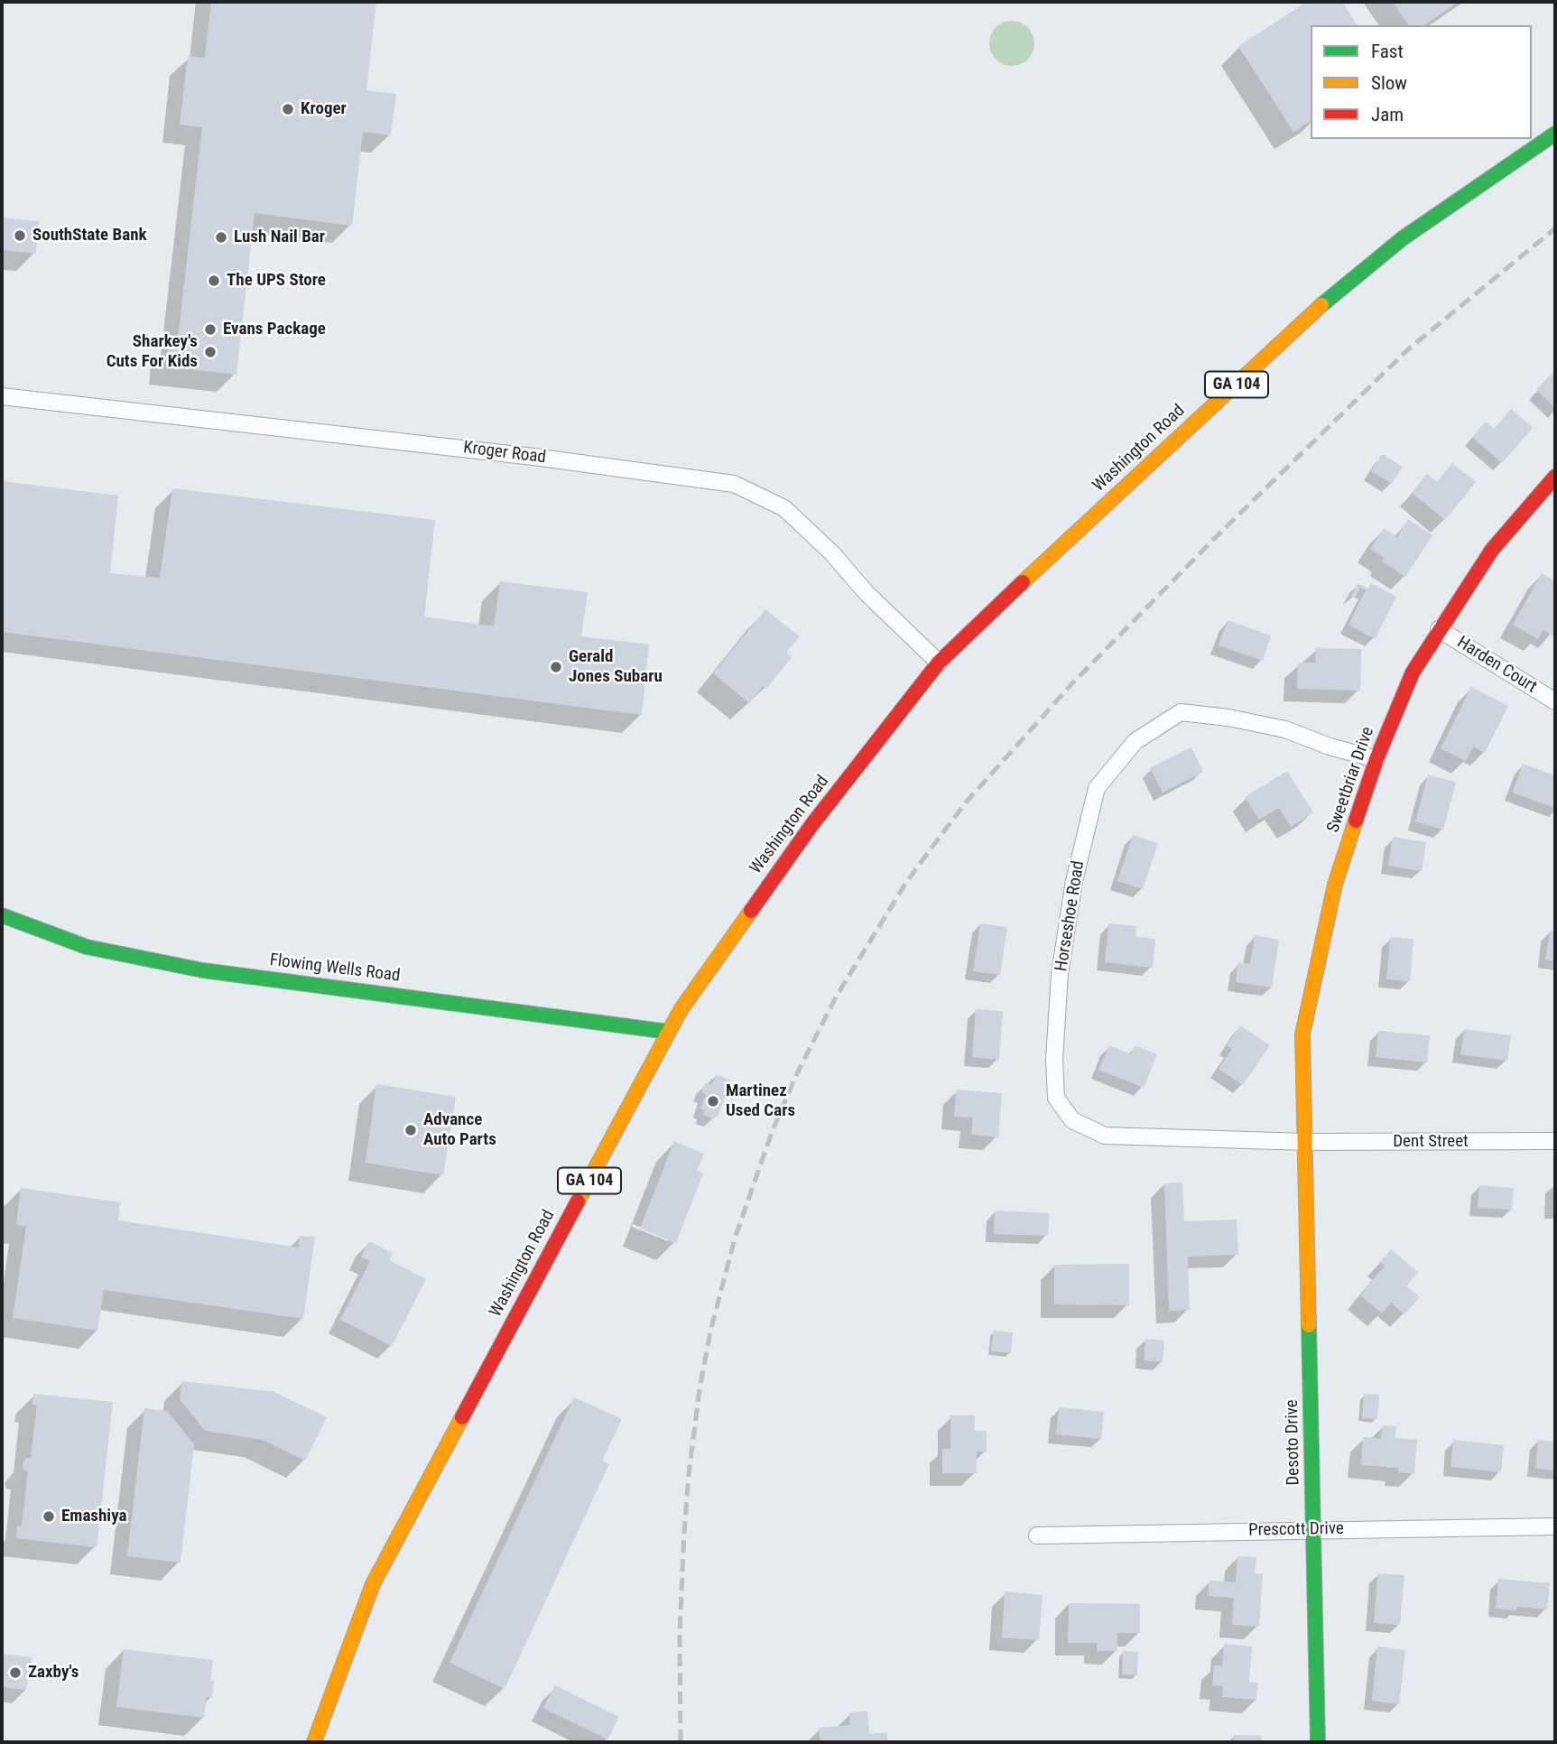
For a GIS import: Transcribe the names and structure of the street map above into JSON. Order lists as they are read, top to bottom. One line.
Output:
{"streets":{"main road":["GA 104","Washington Road","Sweetbriar Drive","Flowing Wells Road","Desoto Drive"],"street":["Kroger Road","Harden Court","Horseshoe Road","Dent Street","Prescott Drive"]},"crossings":[["Washington Road","Kroger Road"],["Washington Road","Flowing Wells Road"],["Harden Court","Sweetbriar Drive"],["Sweetbriar Drive","Horseshoe Road"],["Sweetbriar Drive","Dent Street"],["Sweetbriar Drive","Desoto Drive"],["Horseshoe Road","Dent Street"],["Horseshoe Road","Desoto Drive"],["Dent Street","Desoto Drive"],["Desoto Drive","Prescott Drive"]],"places":["Kroger","SouthState Bank","Lush Nail Bar","The UPS Store","Evans Package","Sharkey's Cuts For Kids","Gerald Jones Subaru","Martinez Used Cars","Advance Auto Parts","Emashiya","Zaxby's"],"legend":["Fast","Slow","Jam"]}
